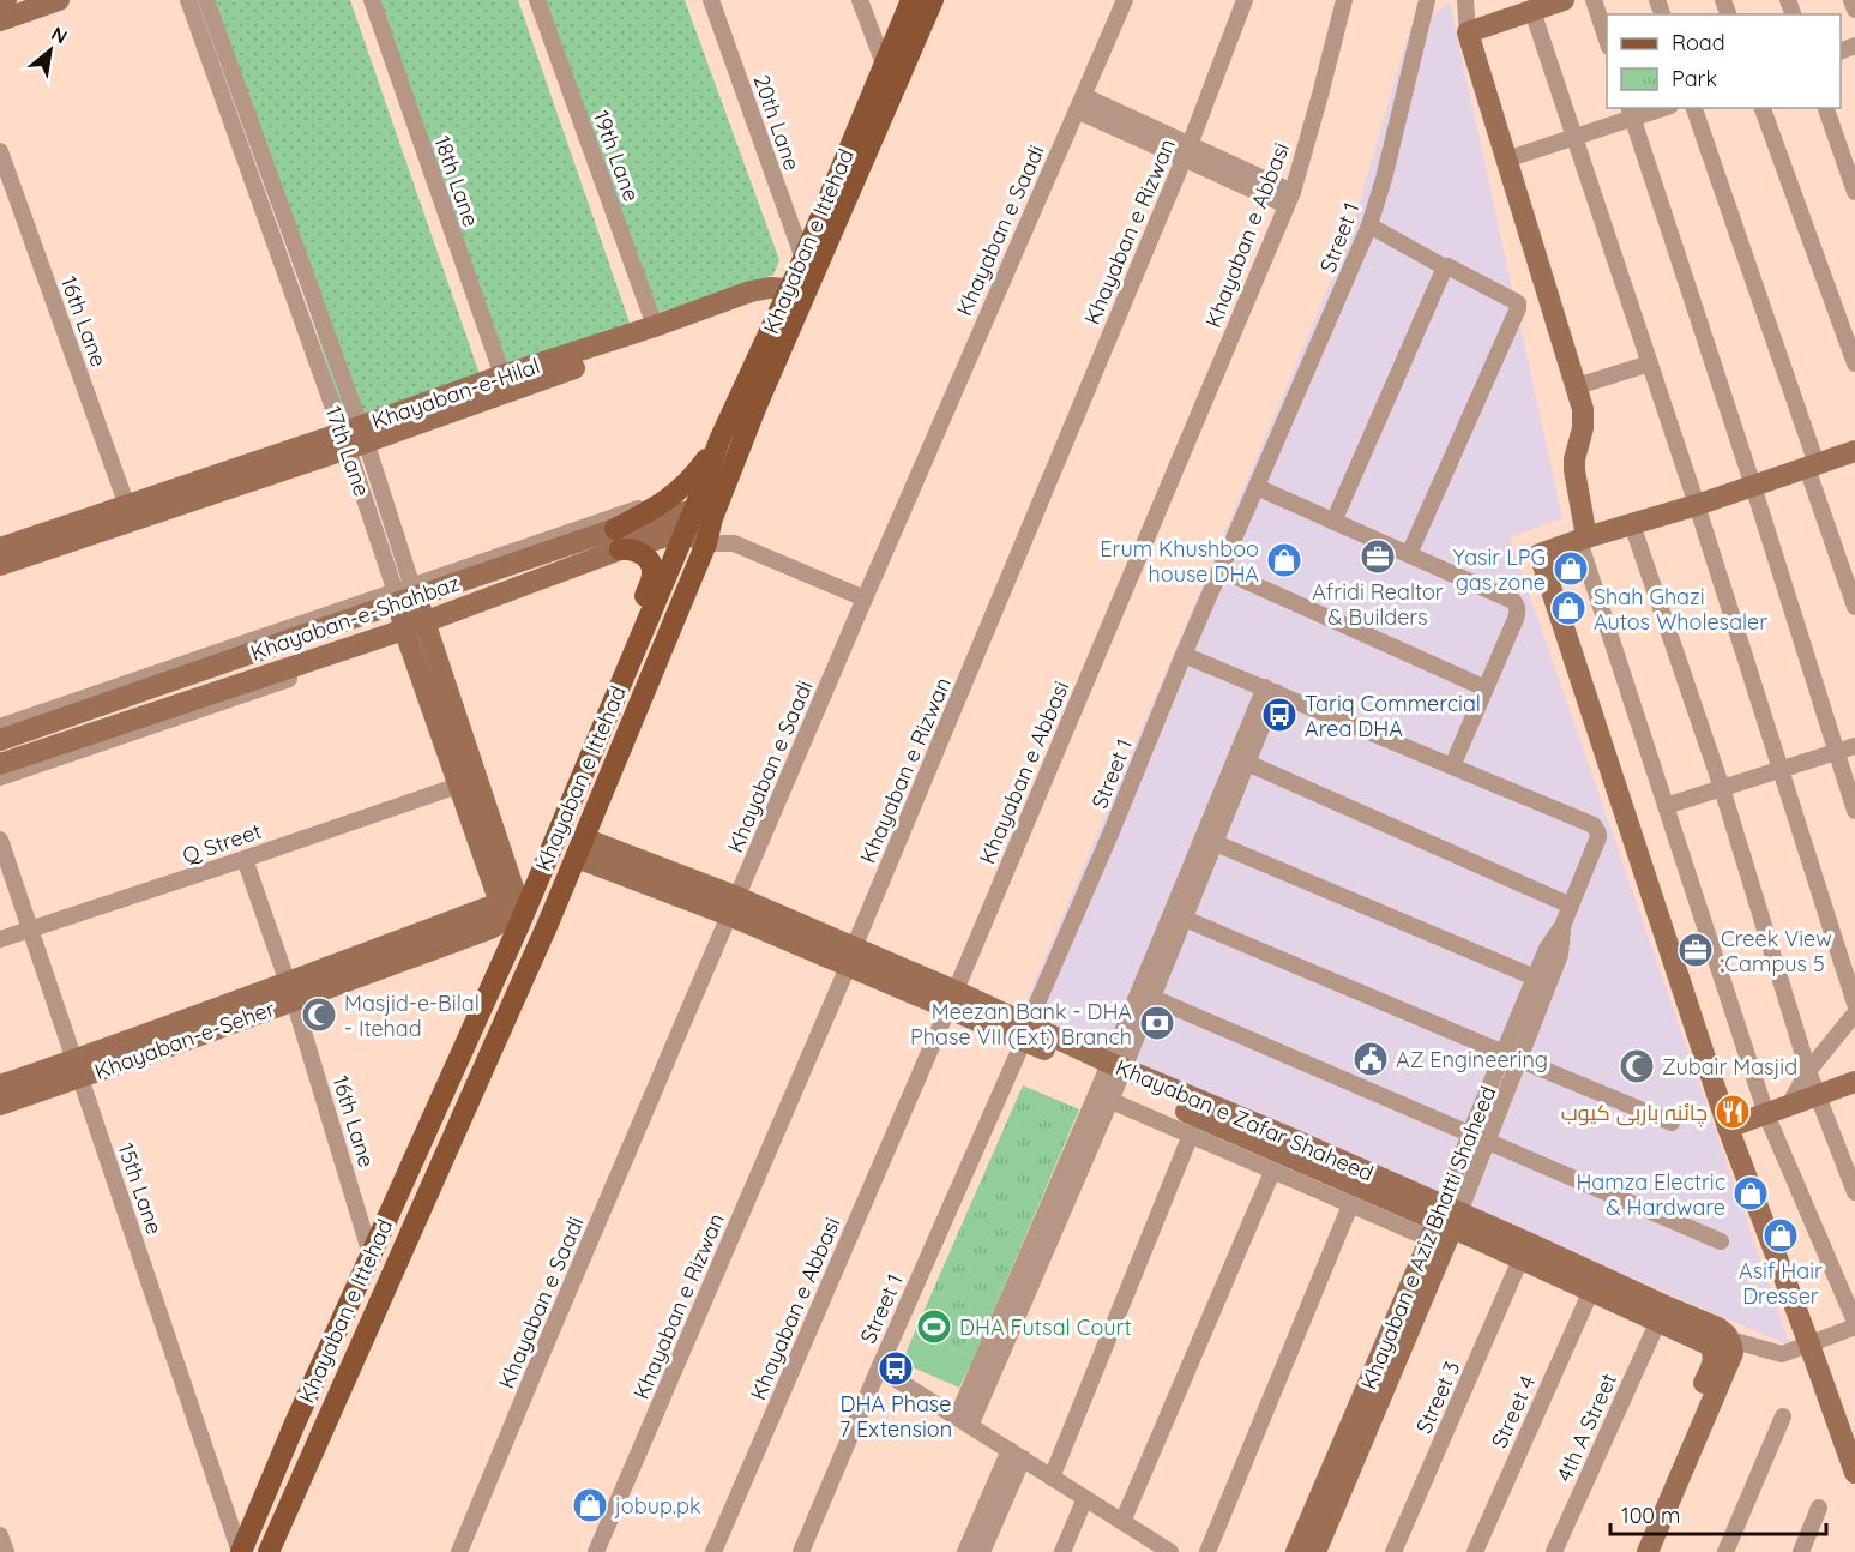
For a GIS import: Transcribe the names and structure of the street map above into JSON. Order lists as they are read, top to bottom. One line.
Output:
{"streets":{"main road":["Khayaban e Ittehad"],"street":["20th Lane","19th Lane","18th Lane","Khayaban e Saadi","Khayaban e Rizwan","Khayaban e Abbasi","Street 1","16th Lane","Khayaban-e-Hilal","17th Lane","Khayaban-e-Shahbaz","Q Street","Khayaban-e-Seher","Khayaban e Zafar Shaheed","15th Lane","Khayaban e Aziz Bhatti Shaheed","Street 3","Street 4","4th A Street"]},"crossings":[["20th Lane","Khayaban e Ittehad"],["19th Lane","Khayaban-e-Hilal"],["18th Lane","Khayaban-e-Hilal"],["Khayaban e Saadi","Khayaban e Zafar Shaheed"],["Khayaban e Rizwan","Khayaban e Zafar Shaheed"],["Khayaban e Abbasi","Khayaban e Zafar Shaheed"],["Street 1","Khayaban e Zafar Shaheed"],["Khayaban e Ittehad","16th Lane"],["Khayaban e Ittehad","Khayaban-e-Hilal"],["Khayaban e Ittehad","17th Lane"],["Khayaban e Ittehad","Khayaban-e-Shahbaz"],["Khayaban e Ittehad","Khayaban-e-Seher"],["Khayaban e Ittehad","Khayaban e Zafar Shaheed"],["Khayaban e Ittehad","15th Lane"],["16th Lane","Khayaban-e-Hilal"],["16th Lane","Q Street"],["16th Lane","Khayaban-e-Seher"],["Khayaban-e-Hilal","17th Lane"],["17th Lane","Khayaban-e-Shahbaz"],["17th Lane","Q Street"],["17th Lane","Khayaban-e-Seher"],["Q Street","15th Lane"],["Khayaban-e-Seher","15th Lane"],["Khayaban e Zafar Shaheed","Khayaban e Aziz Bhatti Shaheed"]],"places":{"office":["Afridi Realtor & Builders","Creek View :Campus 5"],"shop":["Erum Khushboo house DHA","Yasir LPG gas zone","Shah Ghazi Autos Wholesaler","Hamza Electric & Hardware","Asif Hair Dresser","jobup.pk"],"bus stop":["Tariq Commercial Area DHA","DHA Phase 7 Extension"],"mosque":["Masjid-e-Bilal - Itehad","Zubair Masjid"],"bank":["Meezan Bank - DHA Phase VII (Ext) Branch"],"public building":["AZ Engineering"],"restaurant":["چائنہ باربی کیوب"],"sports":["DHA Futsal Court"]},"legend":["Road","Park"],"scale_bar":"100 m","north":"top right"}
